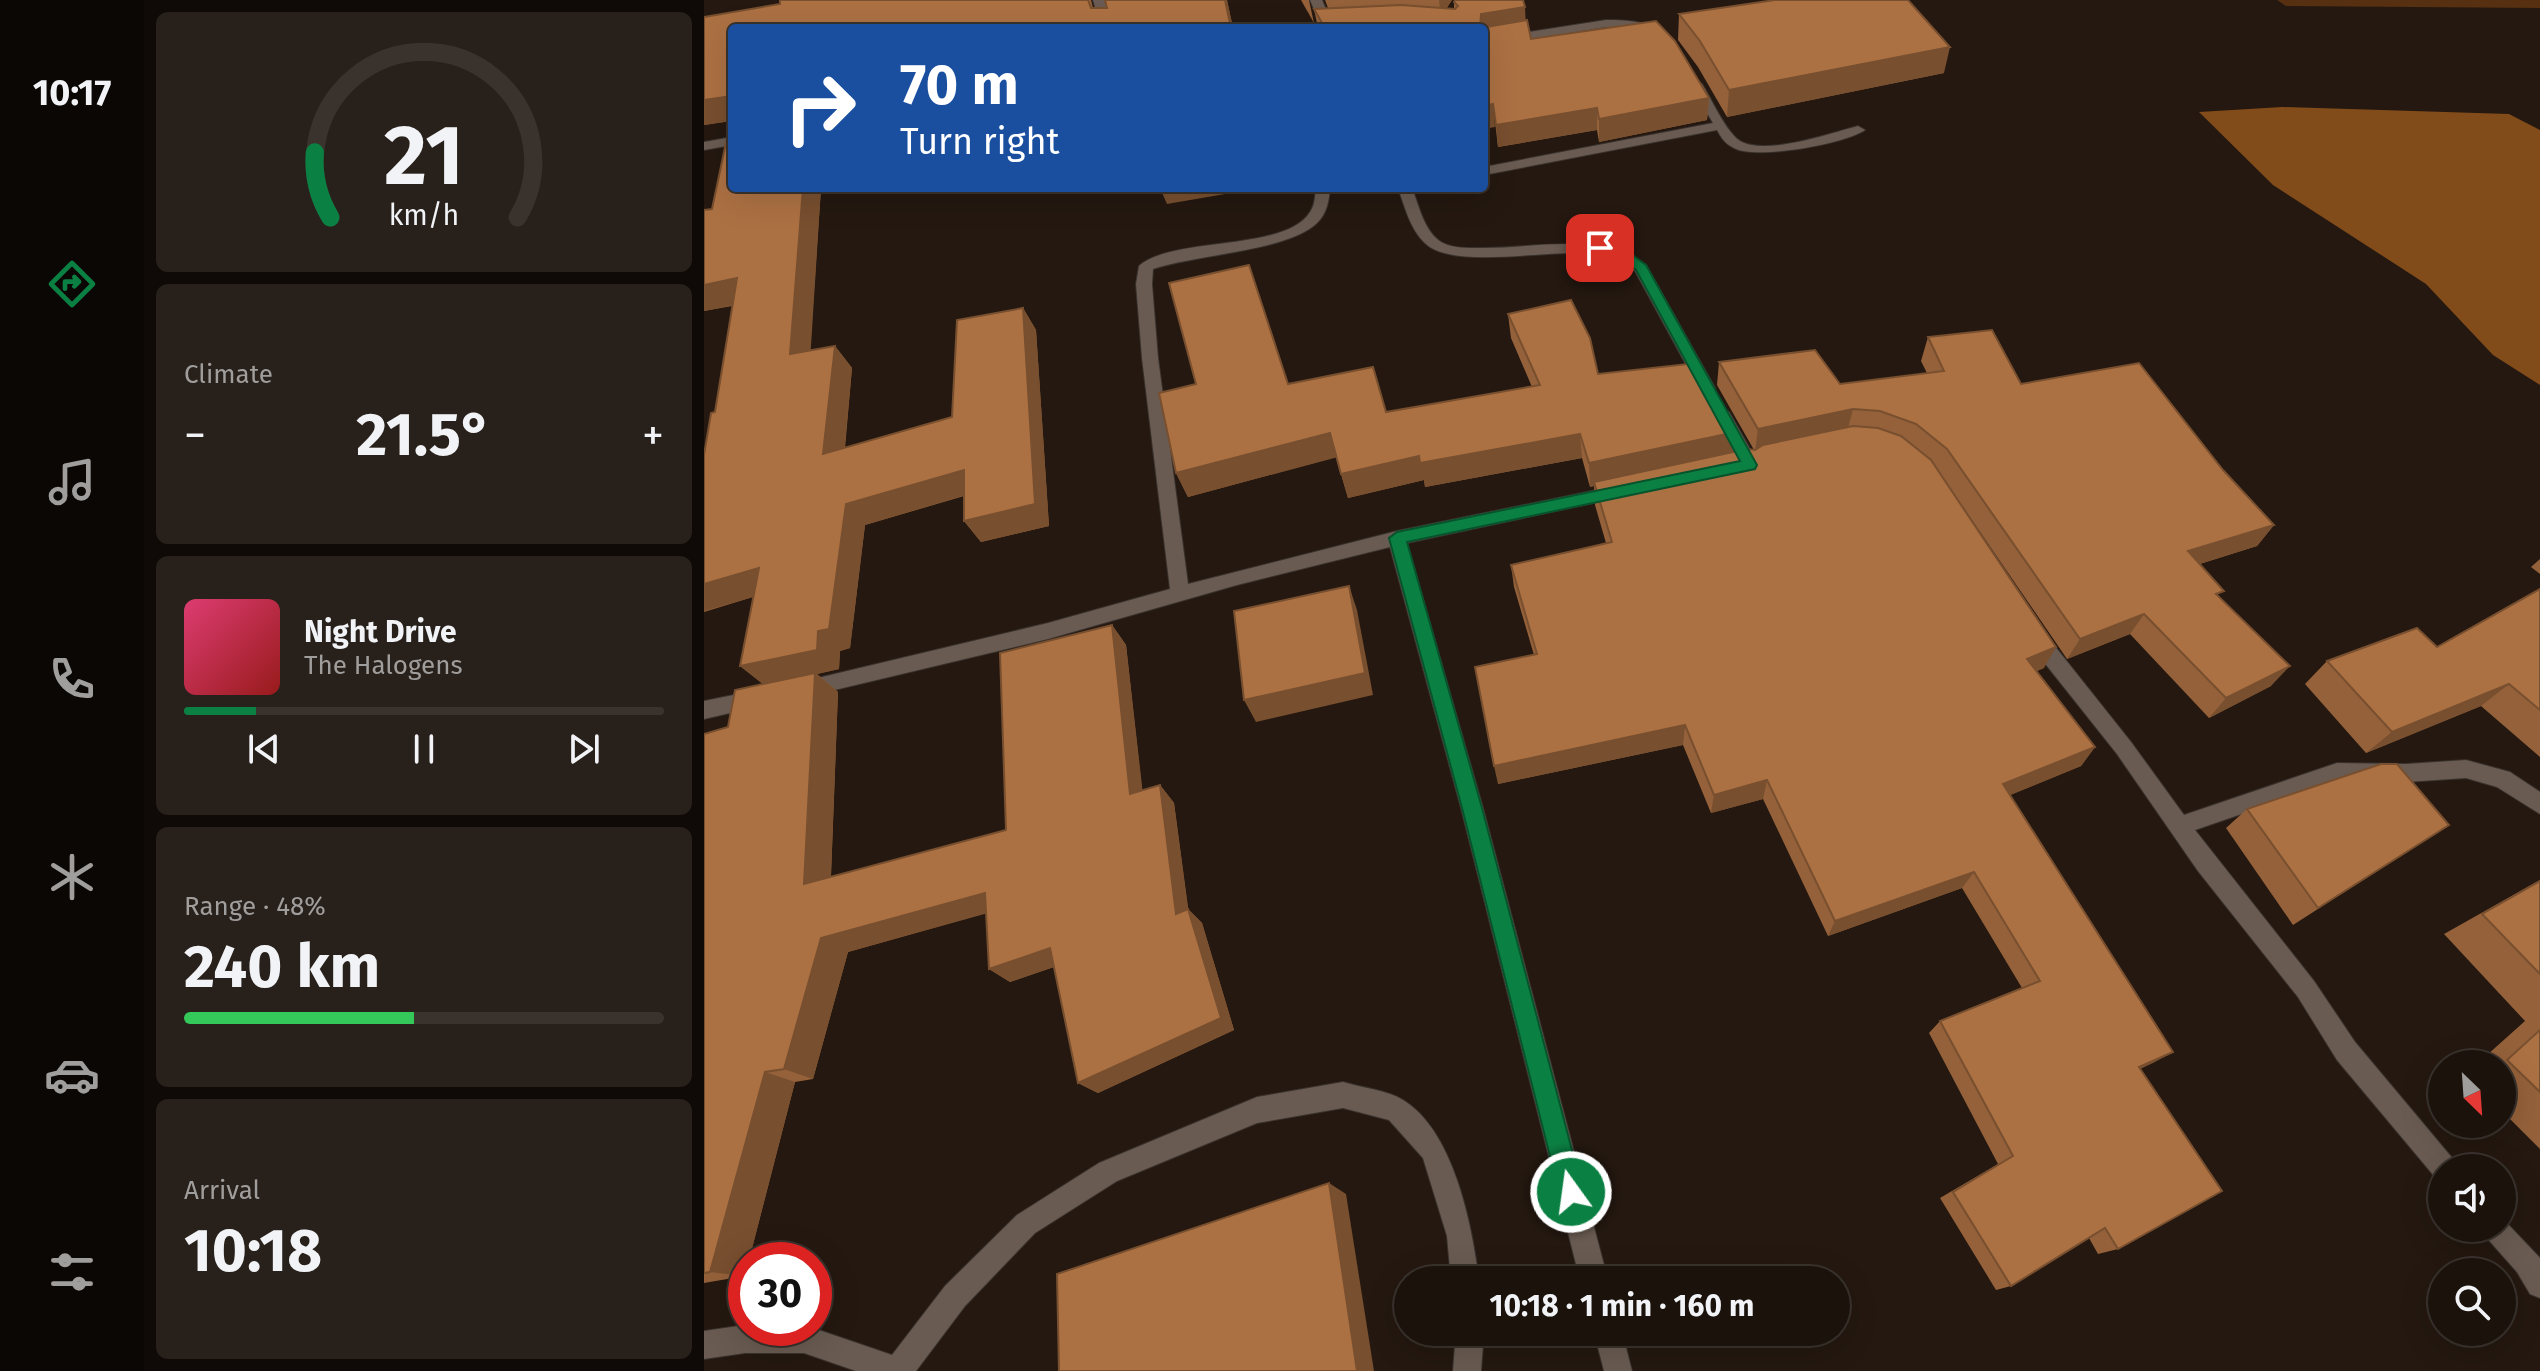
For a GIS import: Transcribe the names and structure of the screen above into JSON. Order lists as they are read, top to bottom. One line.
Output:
{"north":"bottom right","page":{"tabs":"10:17","turn":["70 m","Turn right"],"tile":["Climate",["Range · 48%","240 km"],["Arrival","10:18"]],"heat":["−","21.5°","+"],"song":["Night Drive","The Halogens"],"limit":"30","trip":"10:18 · 1 min · 160 m","gauge":["21","km/h"]}}
